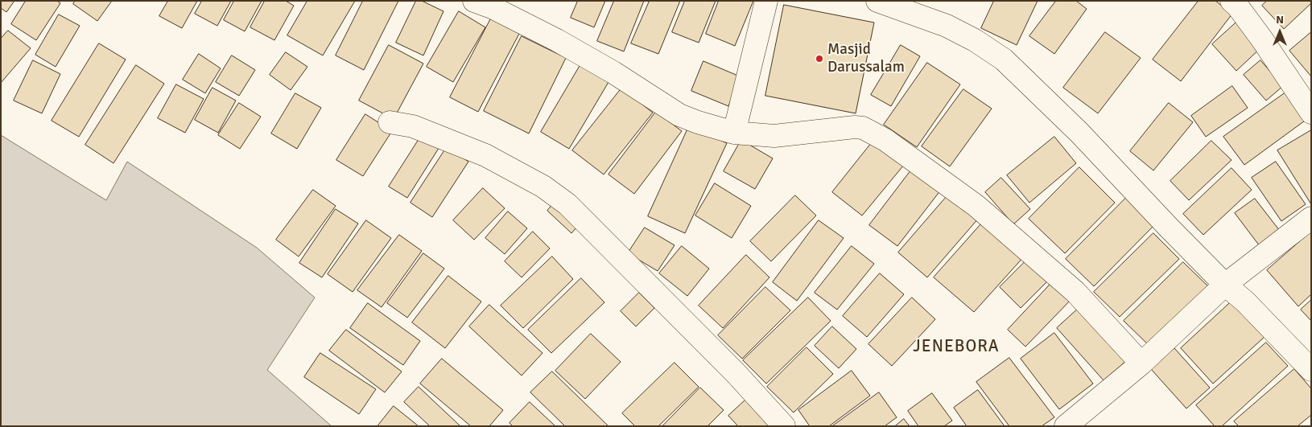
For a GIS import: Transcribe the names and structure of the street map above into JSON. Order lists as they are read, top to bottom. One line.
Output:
{"districts":["JENEBORA"],"places":["Masjid Darussalam"],"north":"top"}
